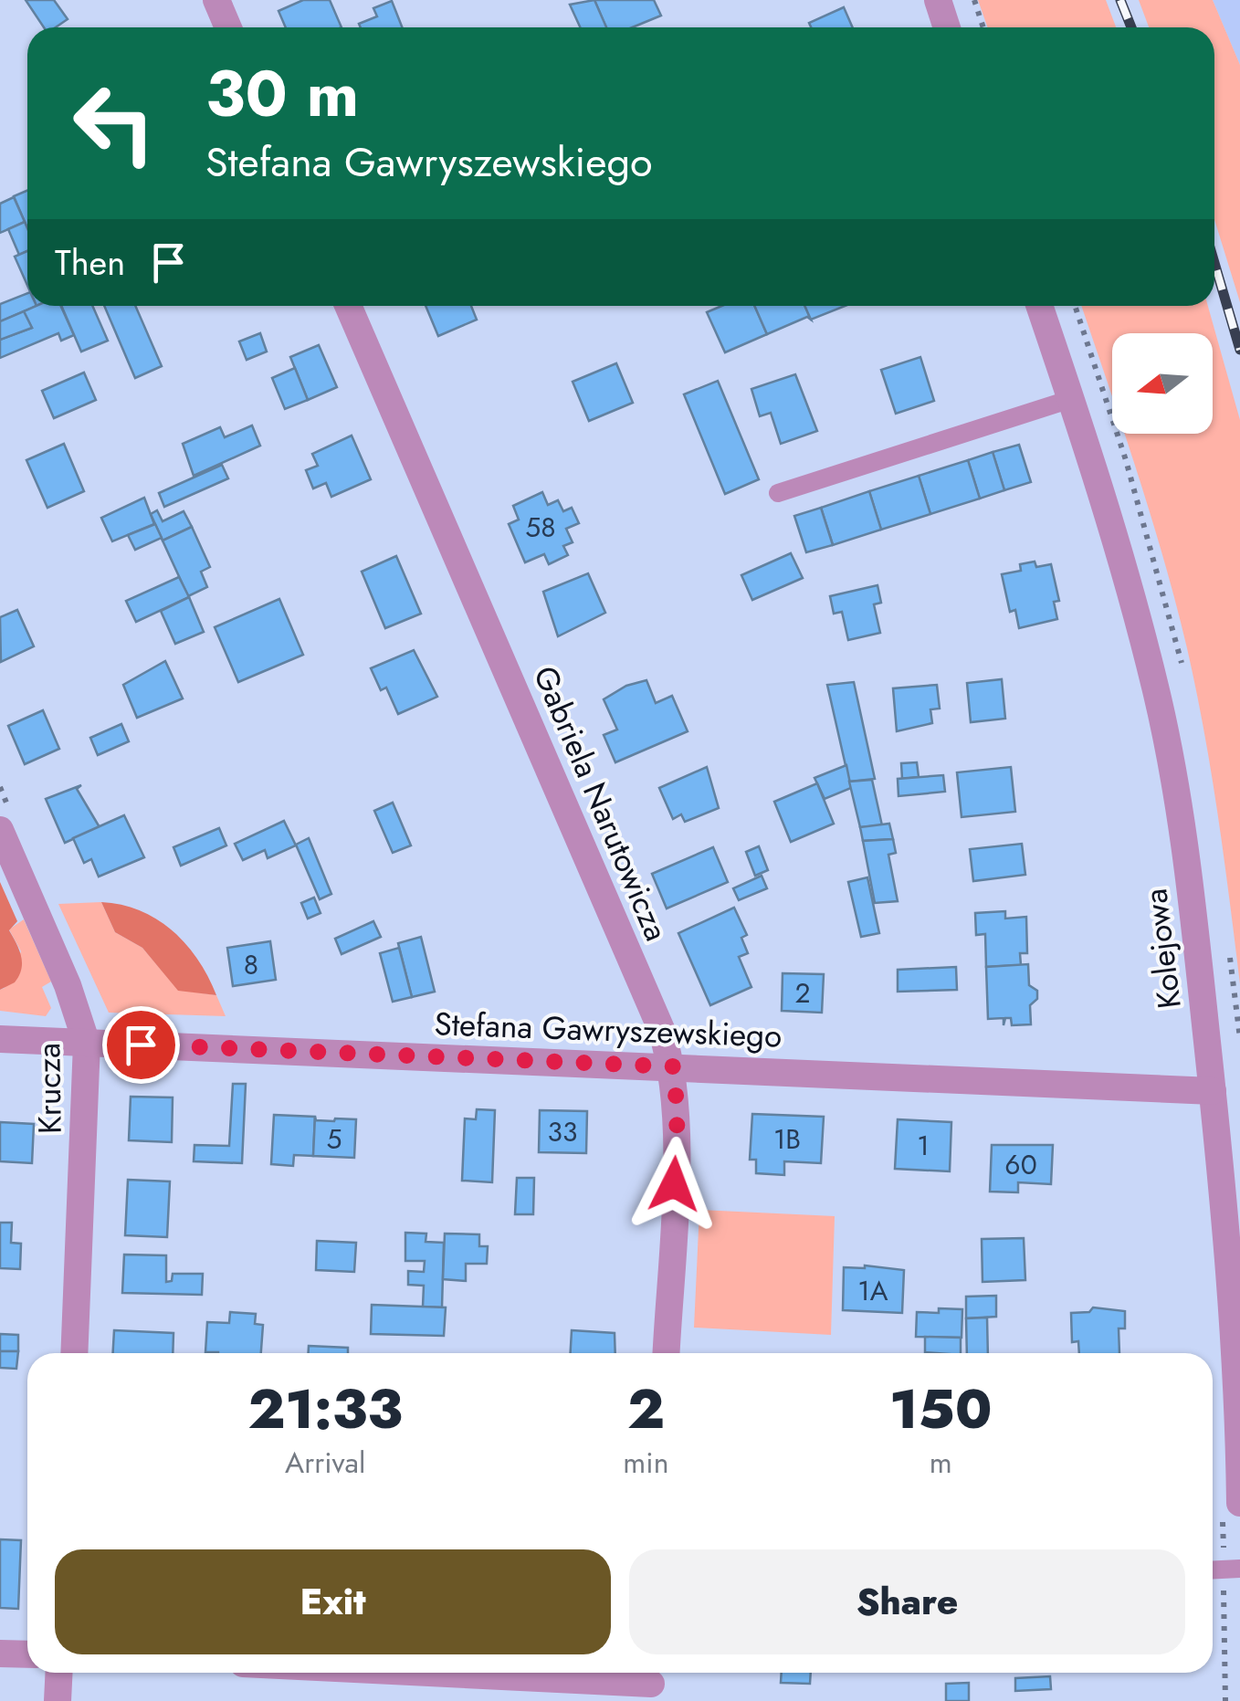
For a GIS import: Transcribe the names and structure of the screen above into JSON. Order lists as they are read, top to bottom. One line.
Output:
{"streets":{"street":["Gabriela Narutowicza","Kolejowa","Stefana Gawryszewskiego","Krucza"]},"crossings":[["Gabriela Narutowicza","Stefana Gawryszewskiego"],["Kolejowa","Stefana Gawryszewskiego"],["Stefana Gawryszewskiego","Krucza"]],"house_numbers":["58","8","2","33","5","1B","1","60","1A"],"north":"left","page":{"turn":["30 m","Stefana Gawryszewskiego"],"then":"Then","eta":["21:33","Arrival","2","min","150","m"],"buttons":["Exit","Share"]}}
